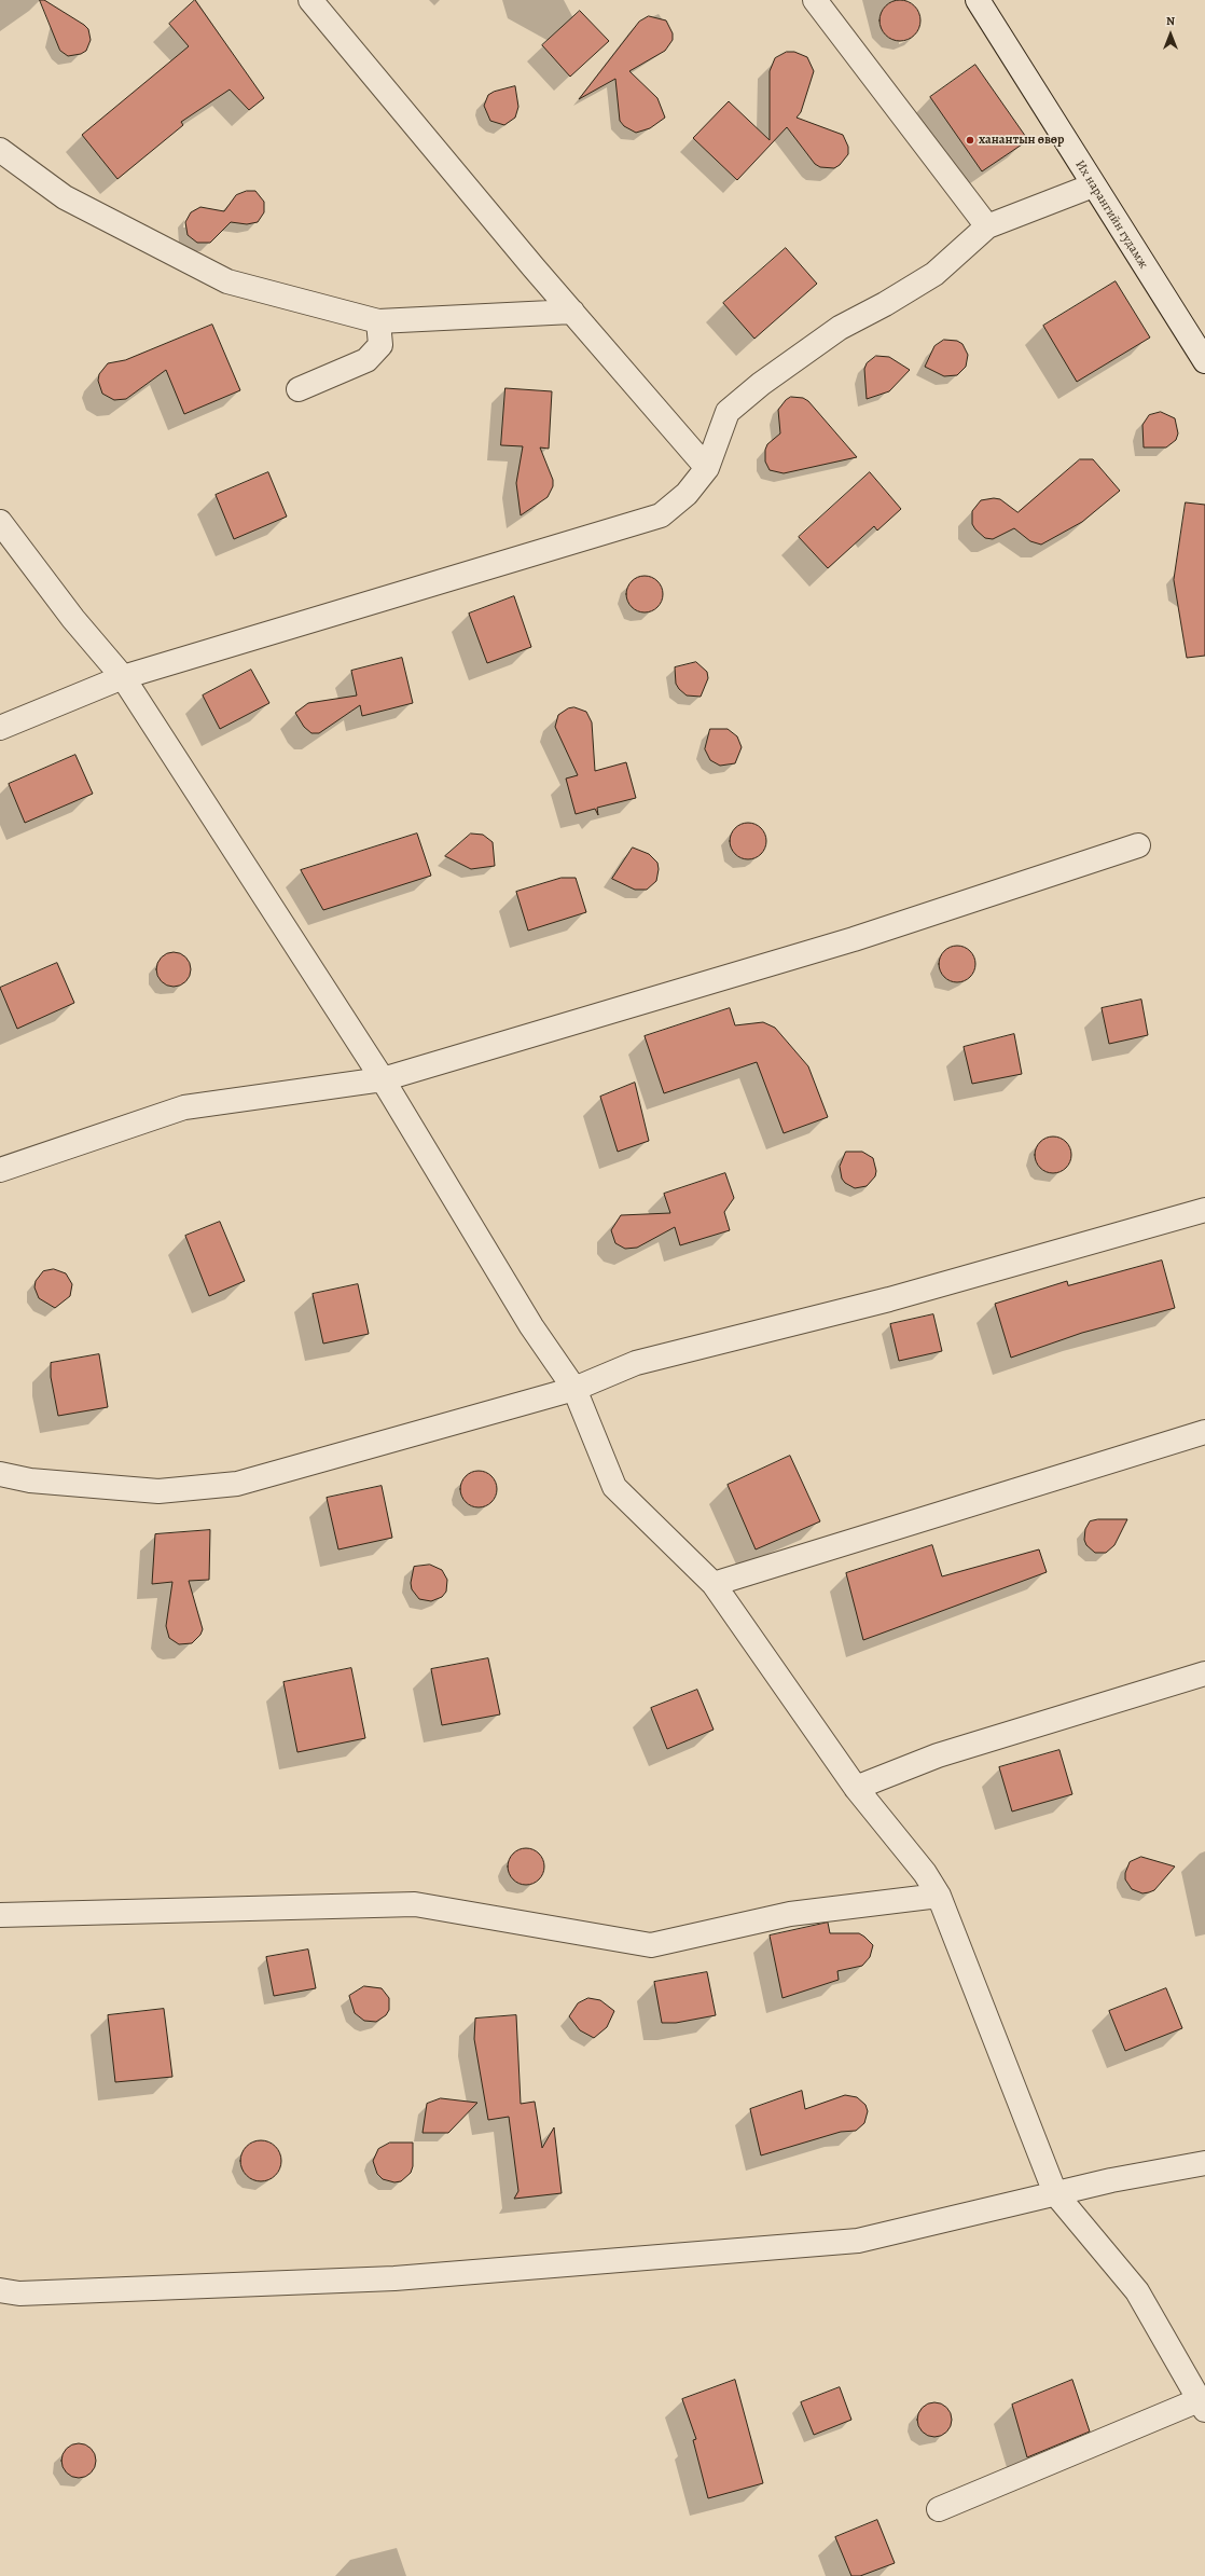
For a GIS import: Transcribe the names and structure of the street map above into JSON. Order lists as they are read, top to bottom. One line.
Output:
{"streets":{"street":["Их нарангийн гудамж"]},"places":["ханантын өвөр"],"north":"top"}
